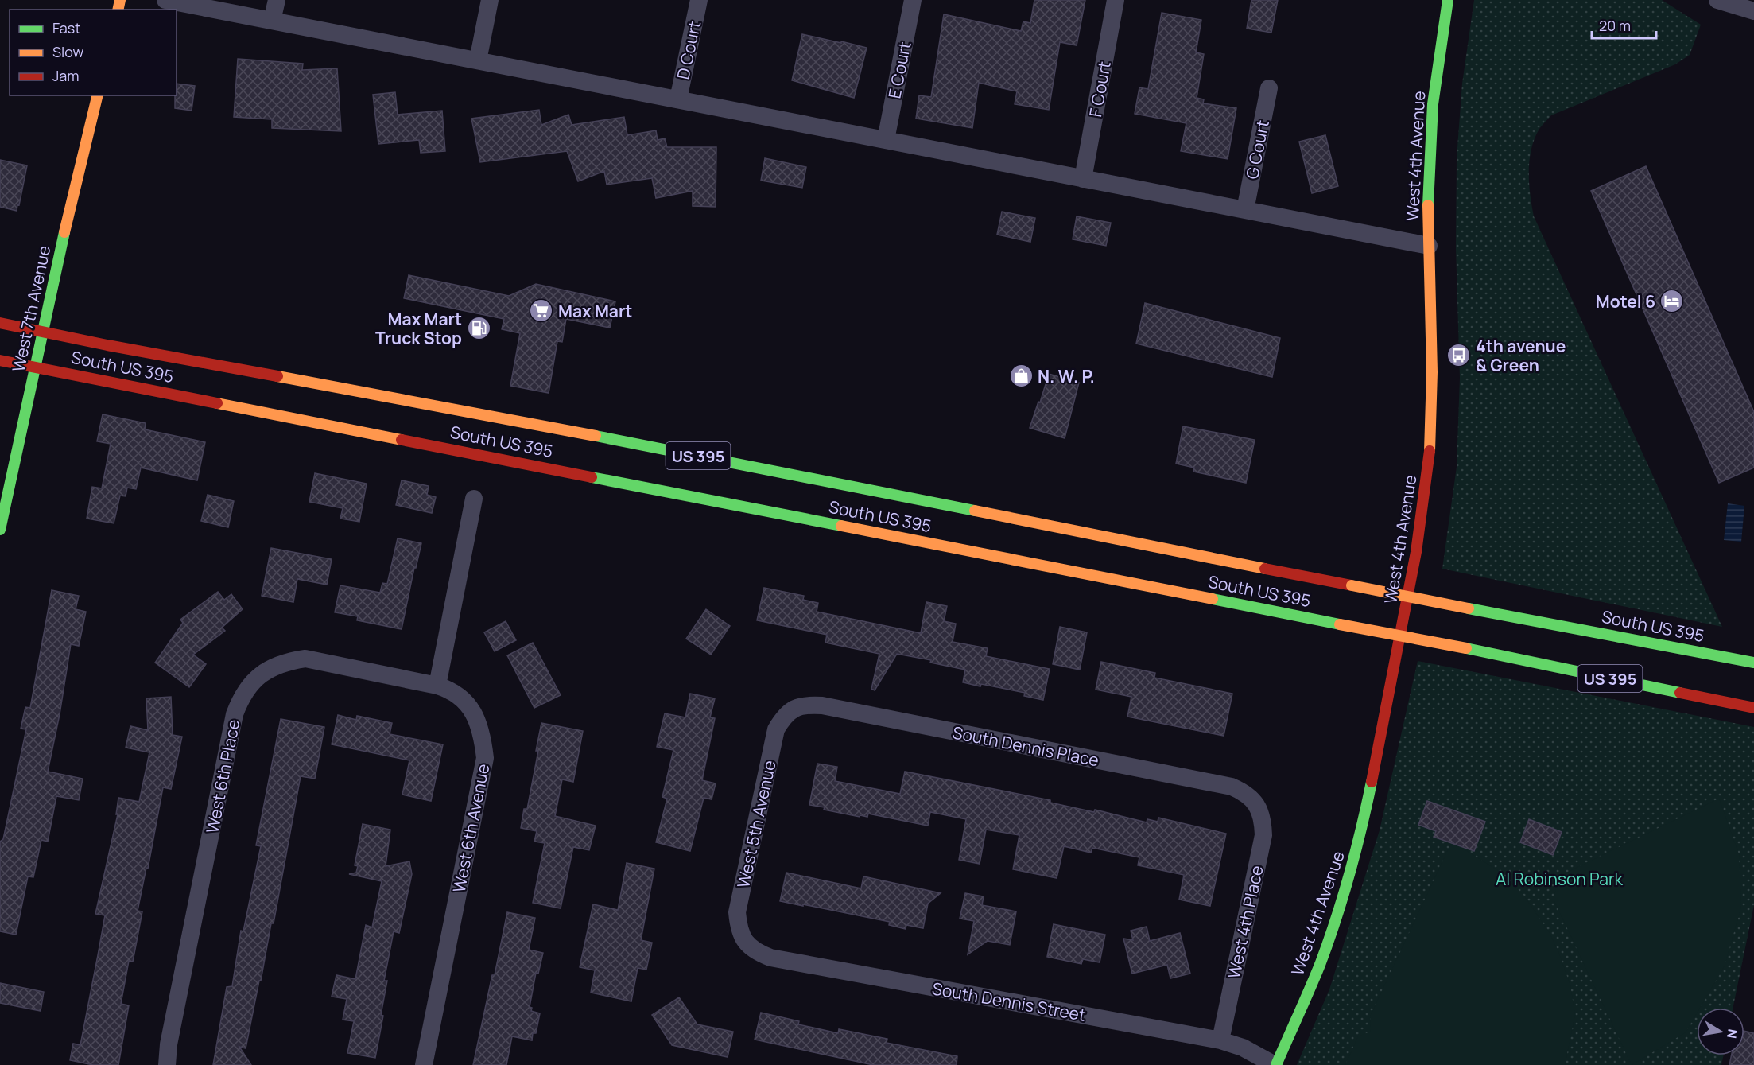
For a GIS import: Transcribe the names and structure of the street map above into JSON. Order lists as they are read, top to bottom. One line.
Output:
{"streets":{"main road":["West 4th Avenue","West 7th Avenue","South US 395","US 395"],"street":["D Court","E Court","F Court","G Court","South Dennis Place","West 6th Place","West 5th Avenue","West 6th Avenue","West 4th Place","South Dennis Street"]},"crossings":[["West 4th Avenue","South Dennis Street"],["West 7th Avenue","South US 395"],["South Dennis Place","West 5th Avenue"],["South Dennis Place","West 4th Place"],["West 6th Place","West 6th Avenue"],["West 5th Avenue","South Dennis Street"],["West 4th Place","South Dennis Street"]],"parks":["Al Robinson Park"],"places":{"hotel":["Motel 6"],"supermarket":["Max Mart"],"fuel station":["Max Mart Truck Stop"],"bus stop":["4th avenue & Green"],"shop":["N. W. P."]},"legend":["Fast","Slow","Jam"],"scale_bar":"20 m","north":"right"}
